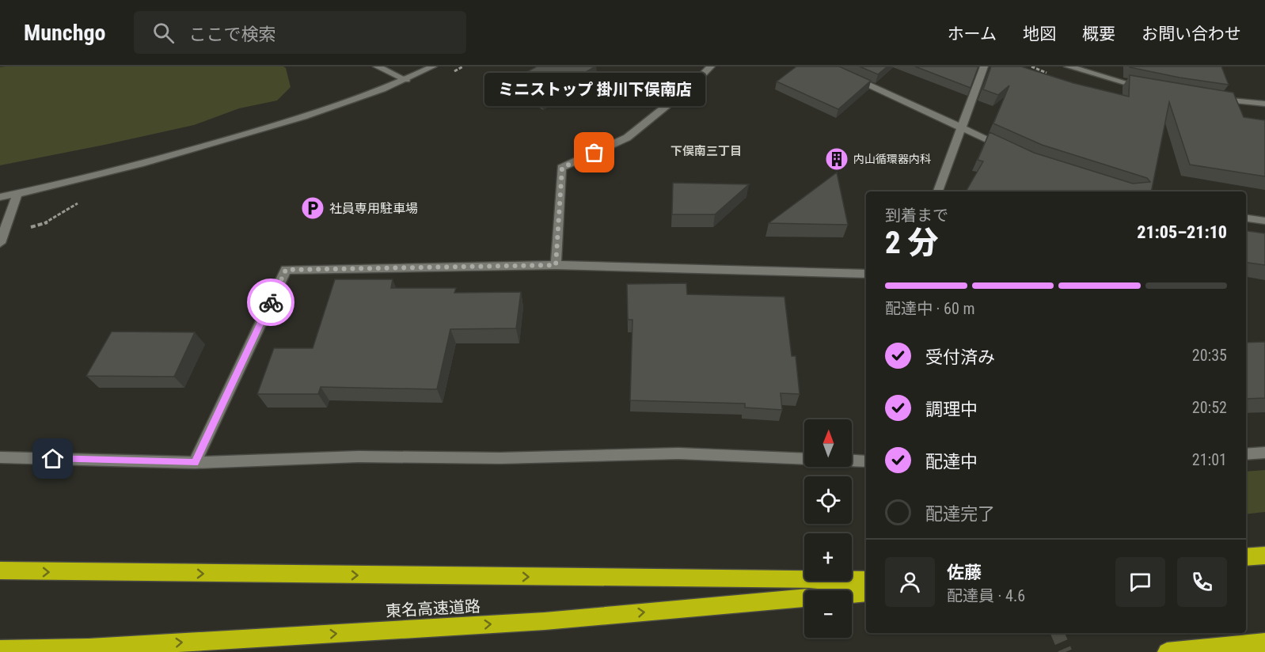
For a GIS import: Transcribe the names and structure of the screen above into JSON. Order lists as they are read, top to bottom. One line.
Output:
{"streets":{"highway":["東名高速道路"]},"districts":["下俣南三丁目"],"places":{"other":["ミニストップ 掛川下俣南店"],"building":["内山循環器内科"],"parking":["社員専用駐車場"]},"north":"top","page":{"header":"Munchgo","search":"ここで検索","nav":["ホーム","地図","概要","お問い合わせ"],"bubble":"ミニストップ 掛川下俣南店","heading":["2 分","到着まで","21:05–21:10"],"panel":["佐藤","配達員 · 4.6"],"bar":"配達中 · 60 m","list":[["受付済み","20:35"],["調理中","20:52"],["配達中","21:01"],"配達完了"],"map_buttons":["+","−"]}}
